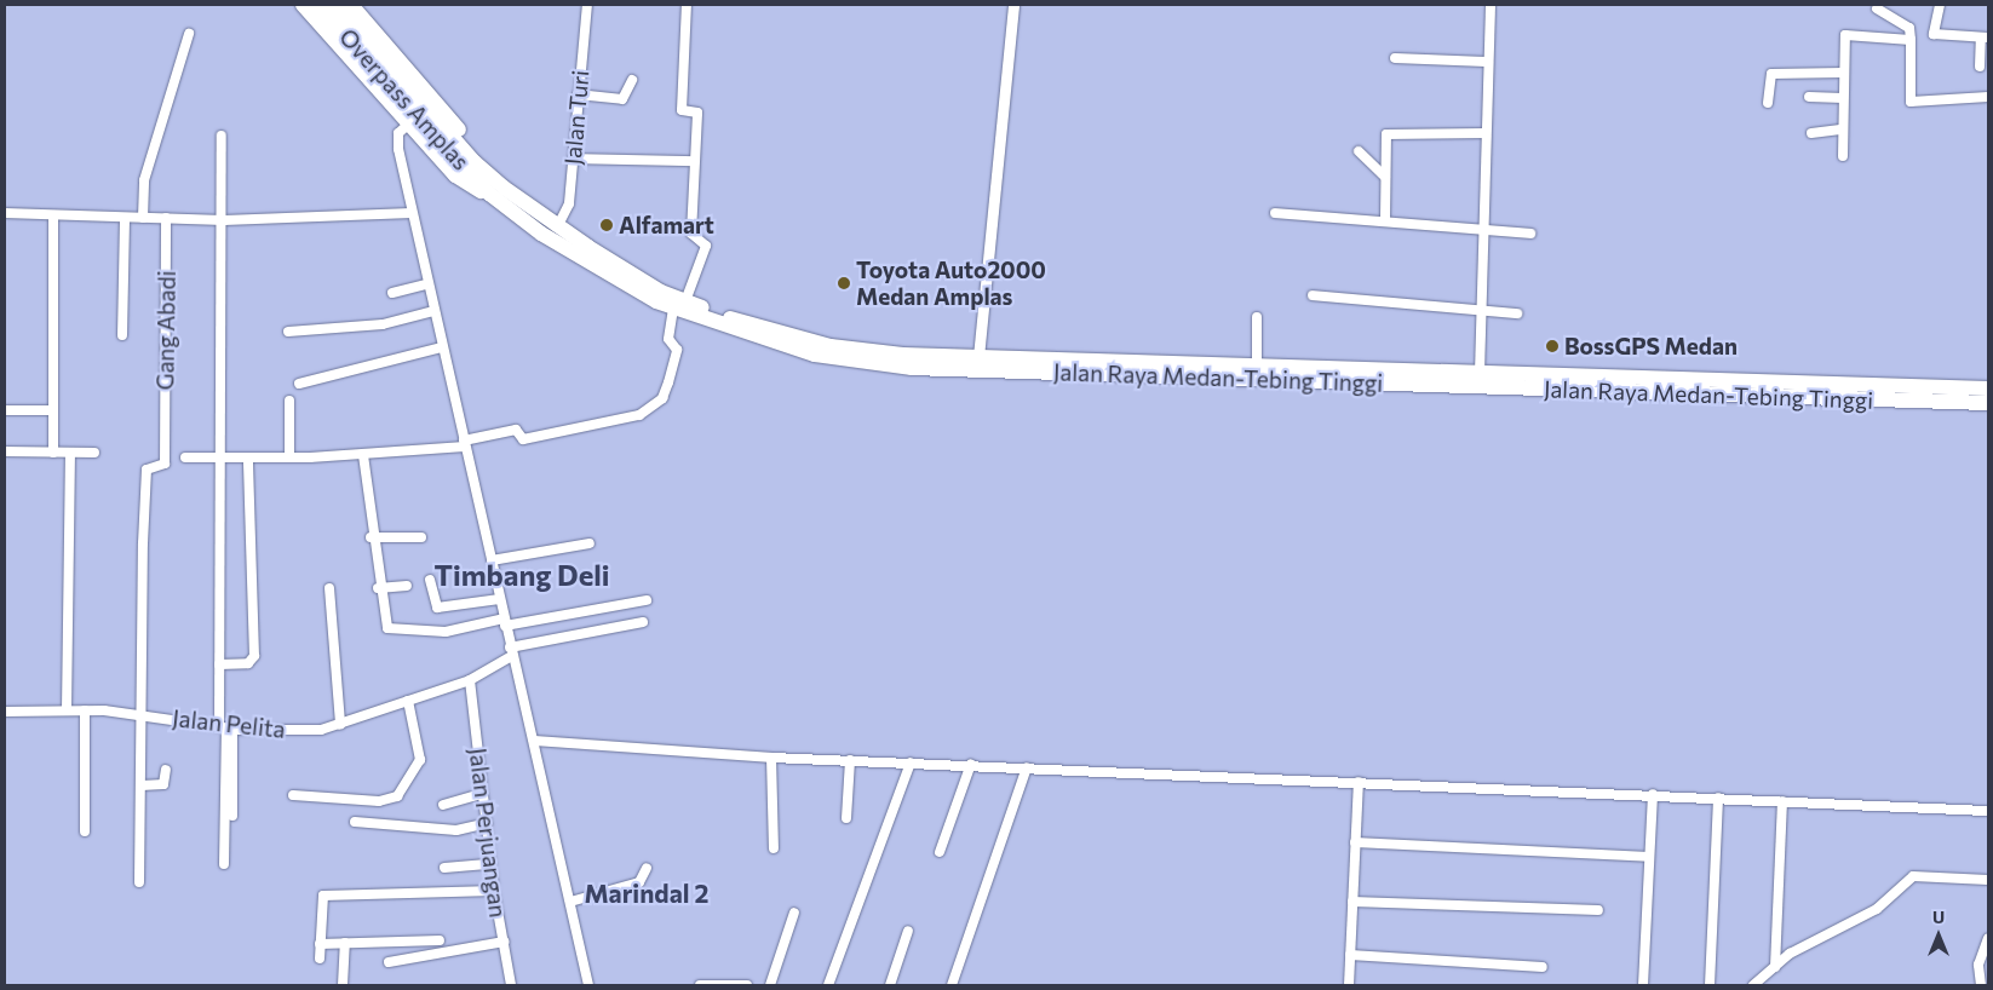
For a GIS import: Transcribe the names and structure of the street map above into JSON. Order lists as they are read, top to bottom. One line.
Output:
{"streets":{"highway":["Overpass Amplas","Jalan Raya Medan-Tebing Tinggi"],"street":["Jalan Turi","Gang Abadi","Jalan Pelita","Jalan Perjuangan"]},"crossings":[["Overpass Amplas","Jalan Raya Medan-Tebing Tinggi"],["Jalan Turi","Jalan Raya Medan-Tebing Tinggi"],["Gang Abadi","Jalan Pelita"],["Jalan Pelita","Jalan Perjuangan"]],"districts":["Timbang Deli","Marindal 2"],"places":["Alfamart","Toyota Auto2000 Medan Amplas","BossGPS Medan"],"north":"top"}
